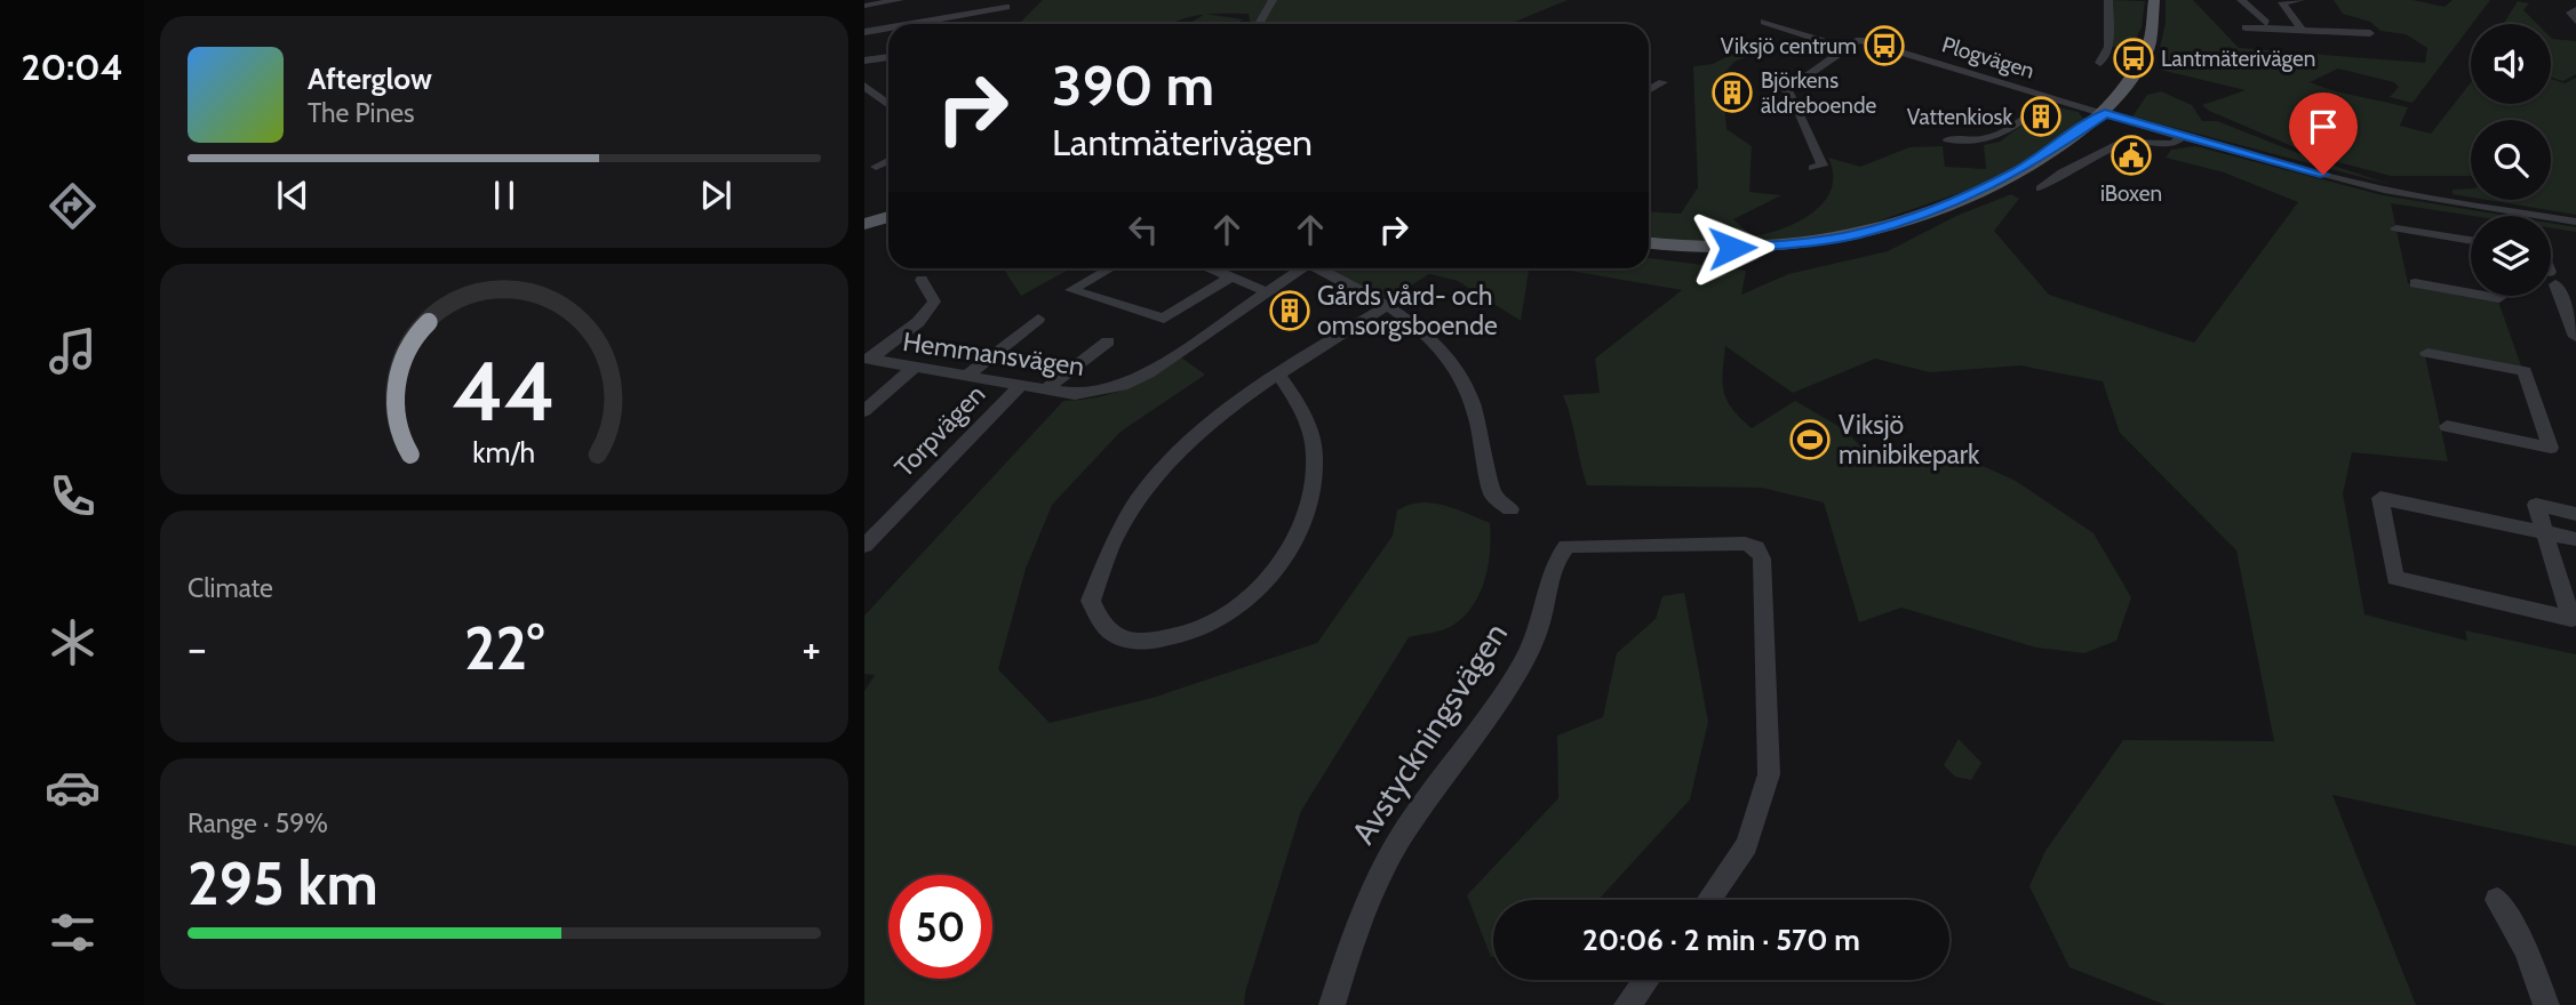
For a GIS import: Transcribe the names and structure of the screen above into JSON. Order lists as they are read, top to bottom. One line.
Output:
{"streets":{"street":["Plogvägen","Hemmansvägen","Torpvägen","Avstyckningsvägen"]},"crossings":[["Hemmansvägen","Torpvägen"]],"places":{"bus stop":["Viksjö centrum","Lantmäterivägen"],"building":["Björkens äldreboende","Vattenkiosk","Gårds vård- och omsorgsboende"],"public building":["iBoxen"],"sports":["Viksjö minibikepark"]},"page":{"tabs":"20:04","turn":["390 m","Lantmäterivägen"],"song":["Afterglow","The Pines"],"tile":["Climate",["Range · 59%","295 km"]],"heat":["−","22°","+"],"limit":"50","trip":"20:06 · 2 min · 570 m","gauge":["44","km/h"]}}
